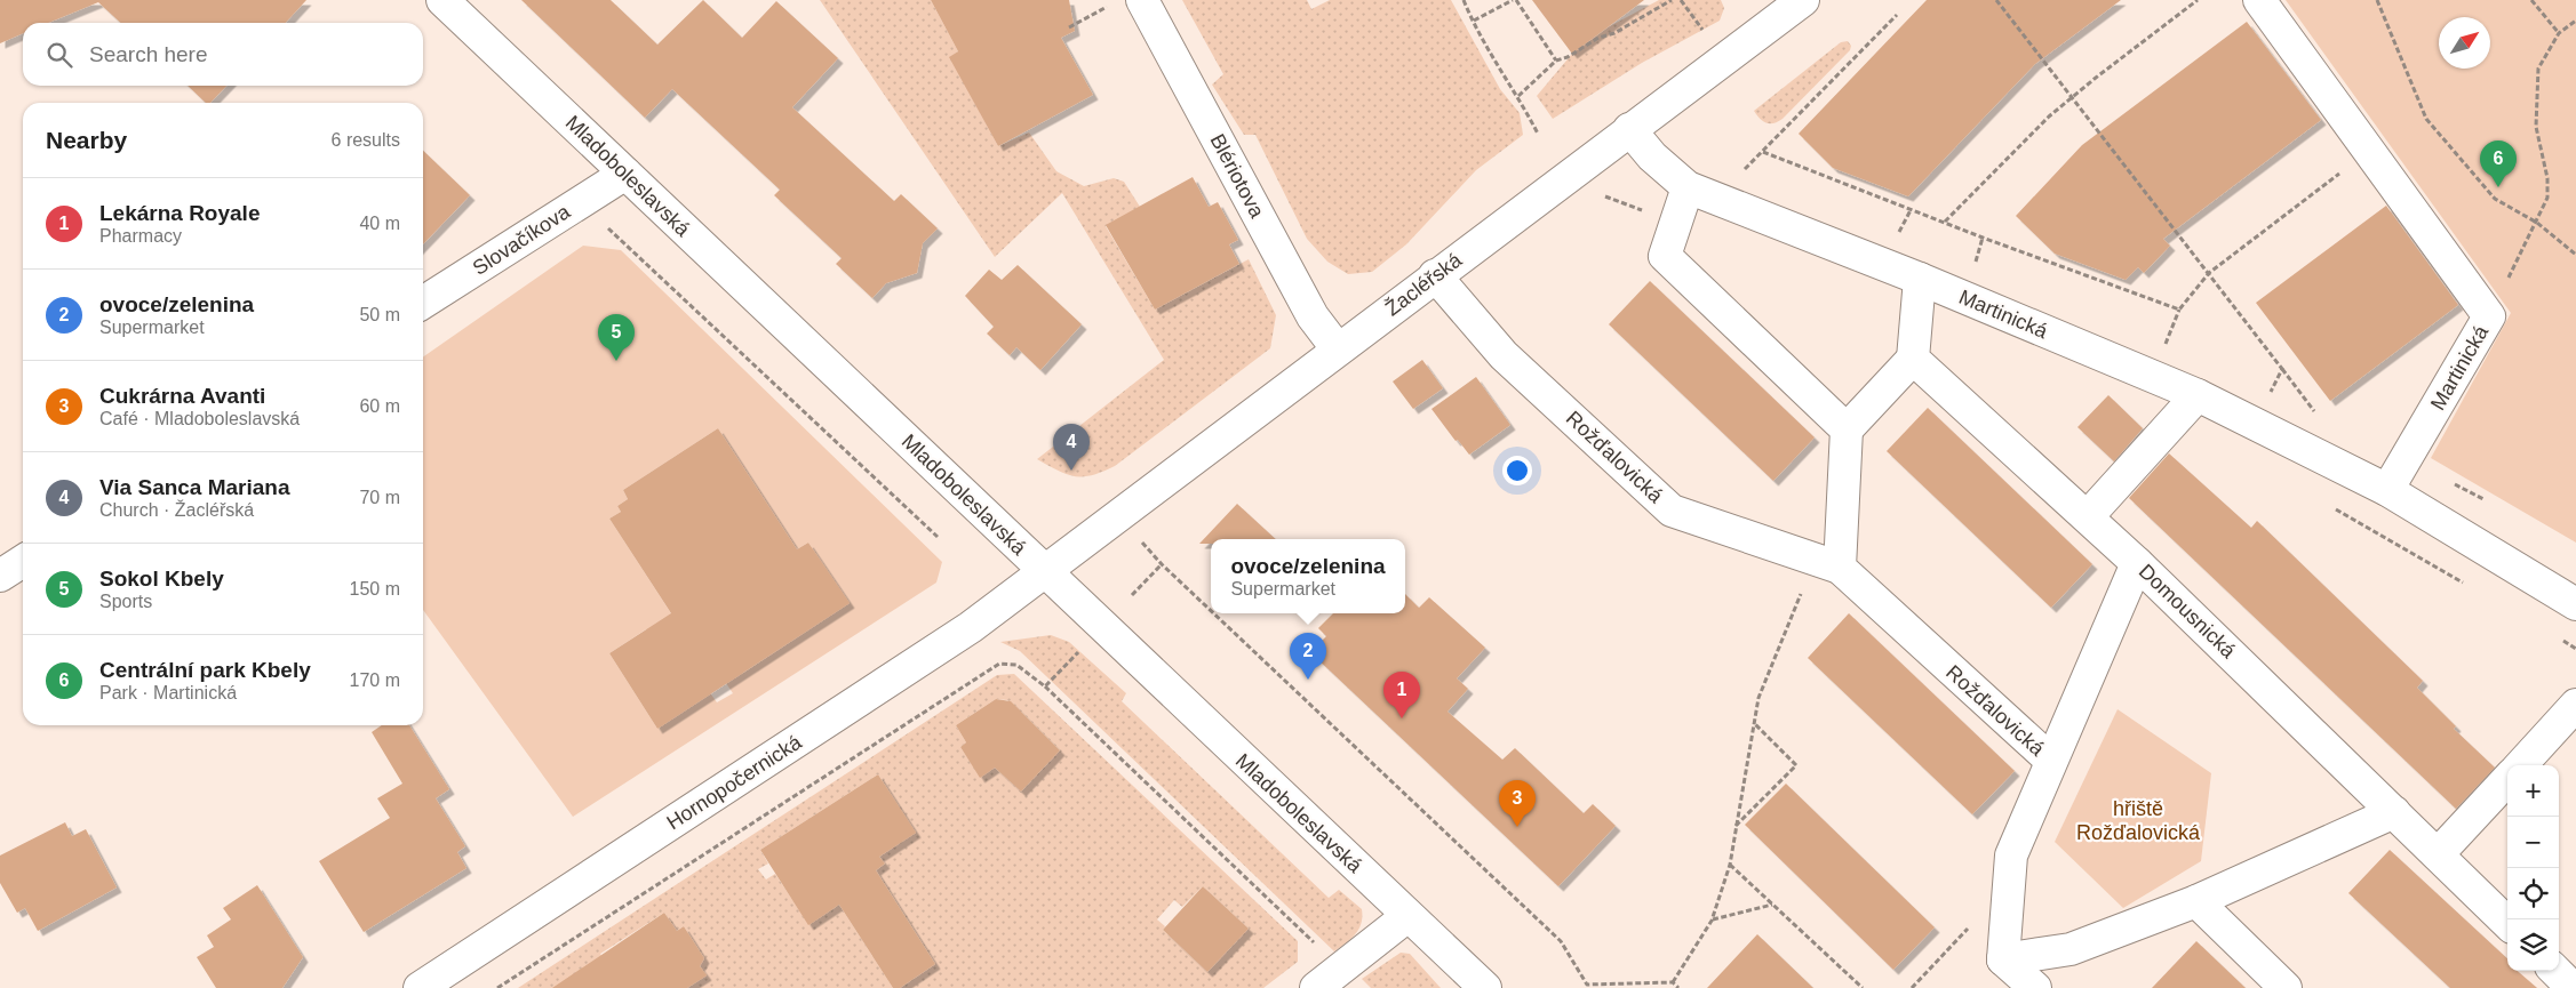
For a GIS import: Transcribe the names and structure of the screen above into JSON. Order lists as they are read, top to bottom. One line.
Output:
{"streets":{"street":["Mladoboleslavská","Blériotova","Slovačíkova","Žacléřská","Martinická","Rožďalovická","Domousnická","Hornopočernická"]},"crossings":[["Mladoboleslavská","Slovačíkova"],["Mladoboleslavská","Žacléřská"],["Mladoboleslavská","Hornopočernická"],["Blériotova","Žacléřská"],["Žacléřská","Martinická"],["Žacléřská","Rožďalovická"],["Žacléřská","Hornopočernická"]],"parks":["hřiště Rožďalovická"],"north":"top right","page":{"search":"Search here","heading":["Nearby","6 results"],"pins":["6","5","4","2","1","3"],"list":[{"mark":"1","name":"Lekárna Royale","note":"Pharmacy","value":"40 m"},{"mark":"2","name":"ovoce/zelenina","note":"Supermarket","value":"50 m"},{"mark":"3","name":"Cukrárna Avanti","note":"Café · Mladoboleslavská","value":"60 m"},{"mark":"4","name":"Via Sanca Mariana","note":"Church · Žacléřská","value":"70 m"},{"mark":"5","name":"Sokol Kbely","note":"Sports","value":"150 m"},{"mark":"6","name":"Centrální park Kbely","note":"Park · Martinická","value":"170 m"}],"popup":["ovoce/zelenina","Supermarket"],"map_buttons":["+","−"]}}
